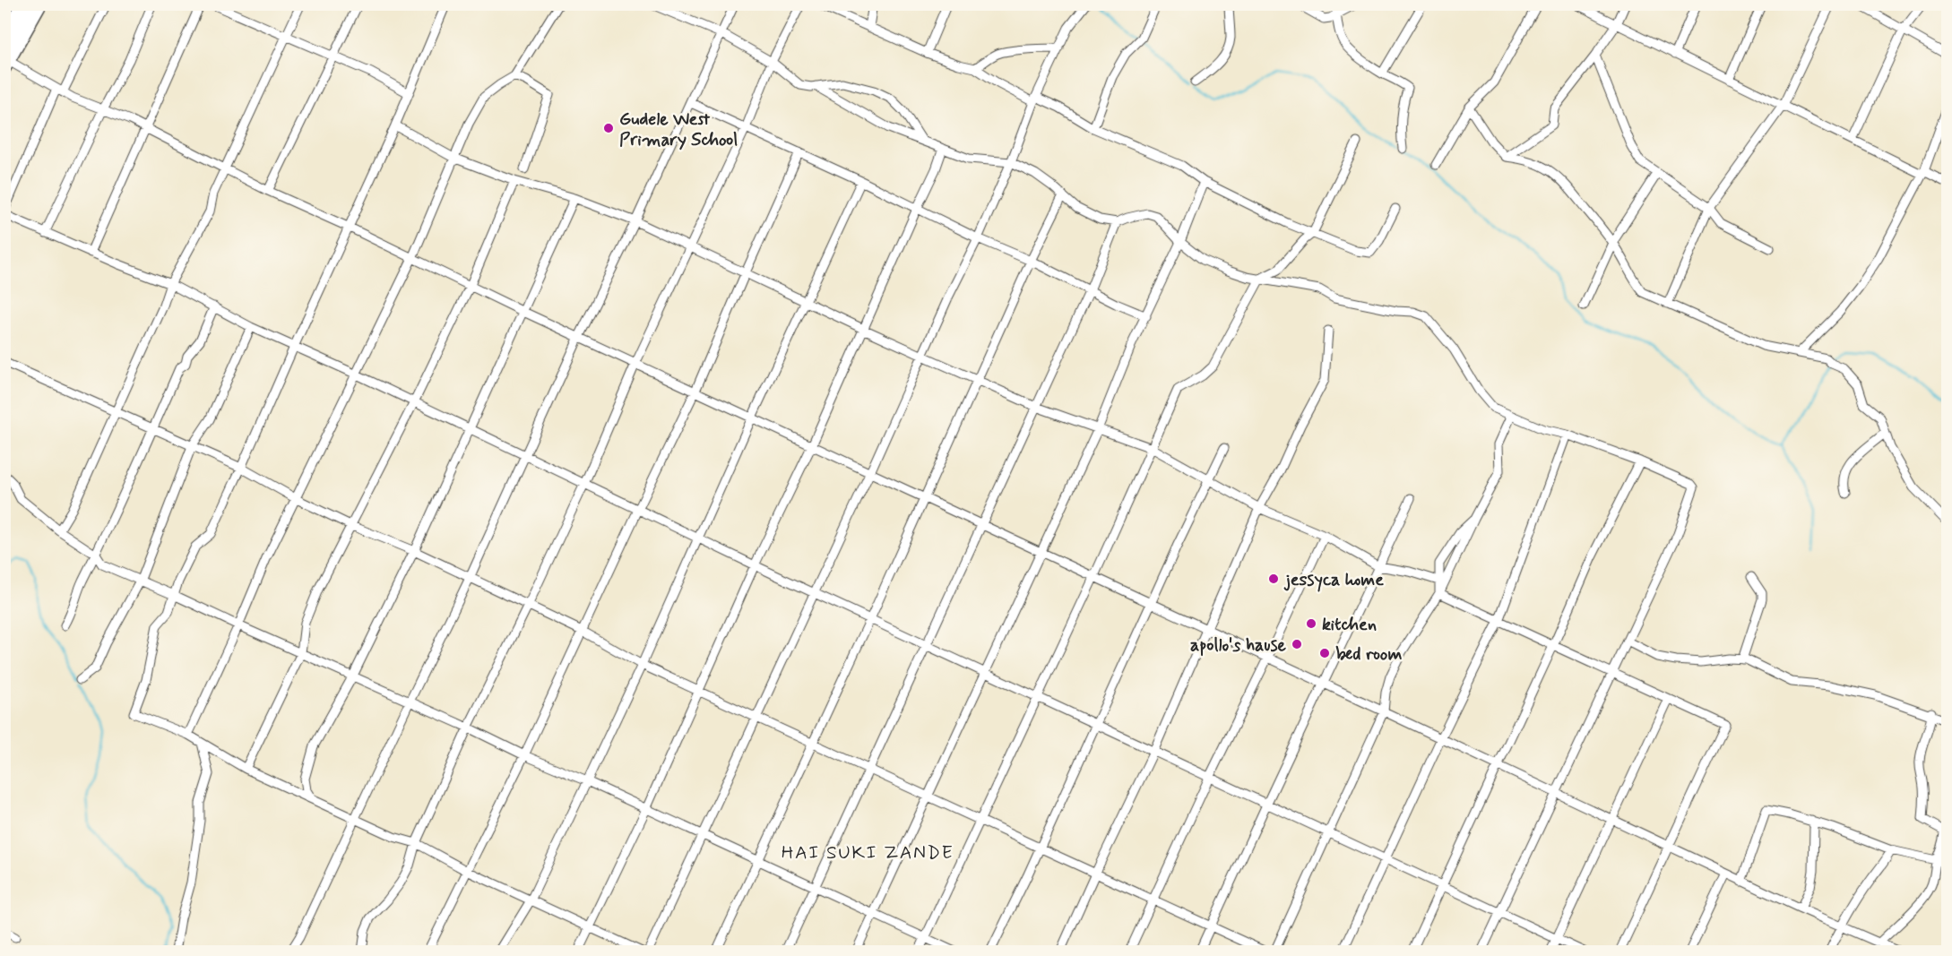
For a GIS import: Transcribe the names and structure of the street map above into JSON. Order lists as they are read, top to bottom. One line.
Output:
{"districts":["HAI SUKI ZANDE"],"places":["Gudele West Primary School","jessyca home","kitchen","apollo's hause","bed room"]}
